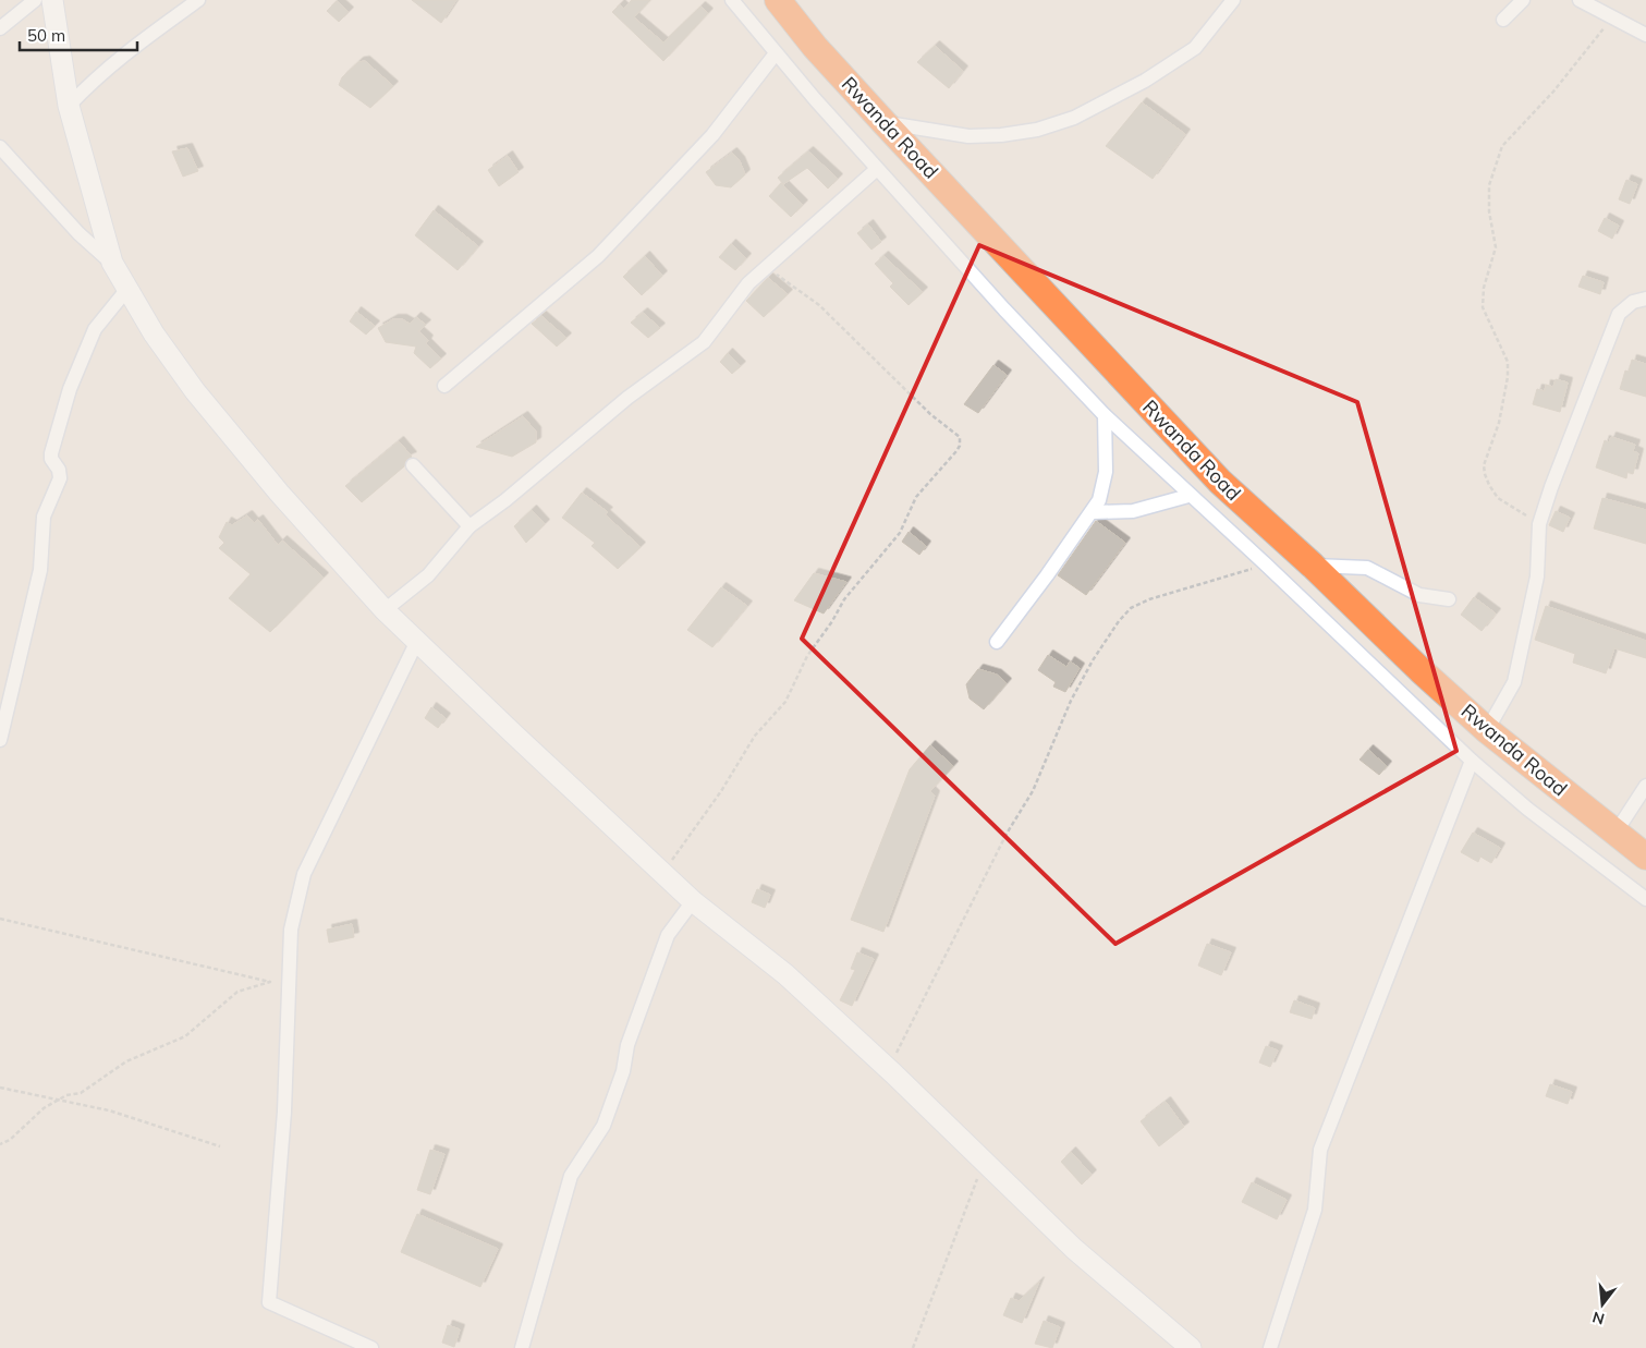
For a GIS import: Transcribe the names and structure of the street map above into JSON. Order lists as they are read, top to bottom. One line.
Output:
{"streets":{"highway":["Rwanda Road"]},"scale_bar":"50 m","north":"bottom"}
